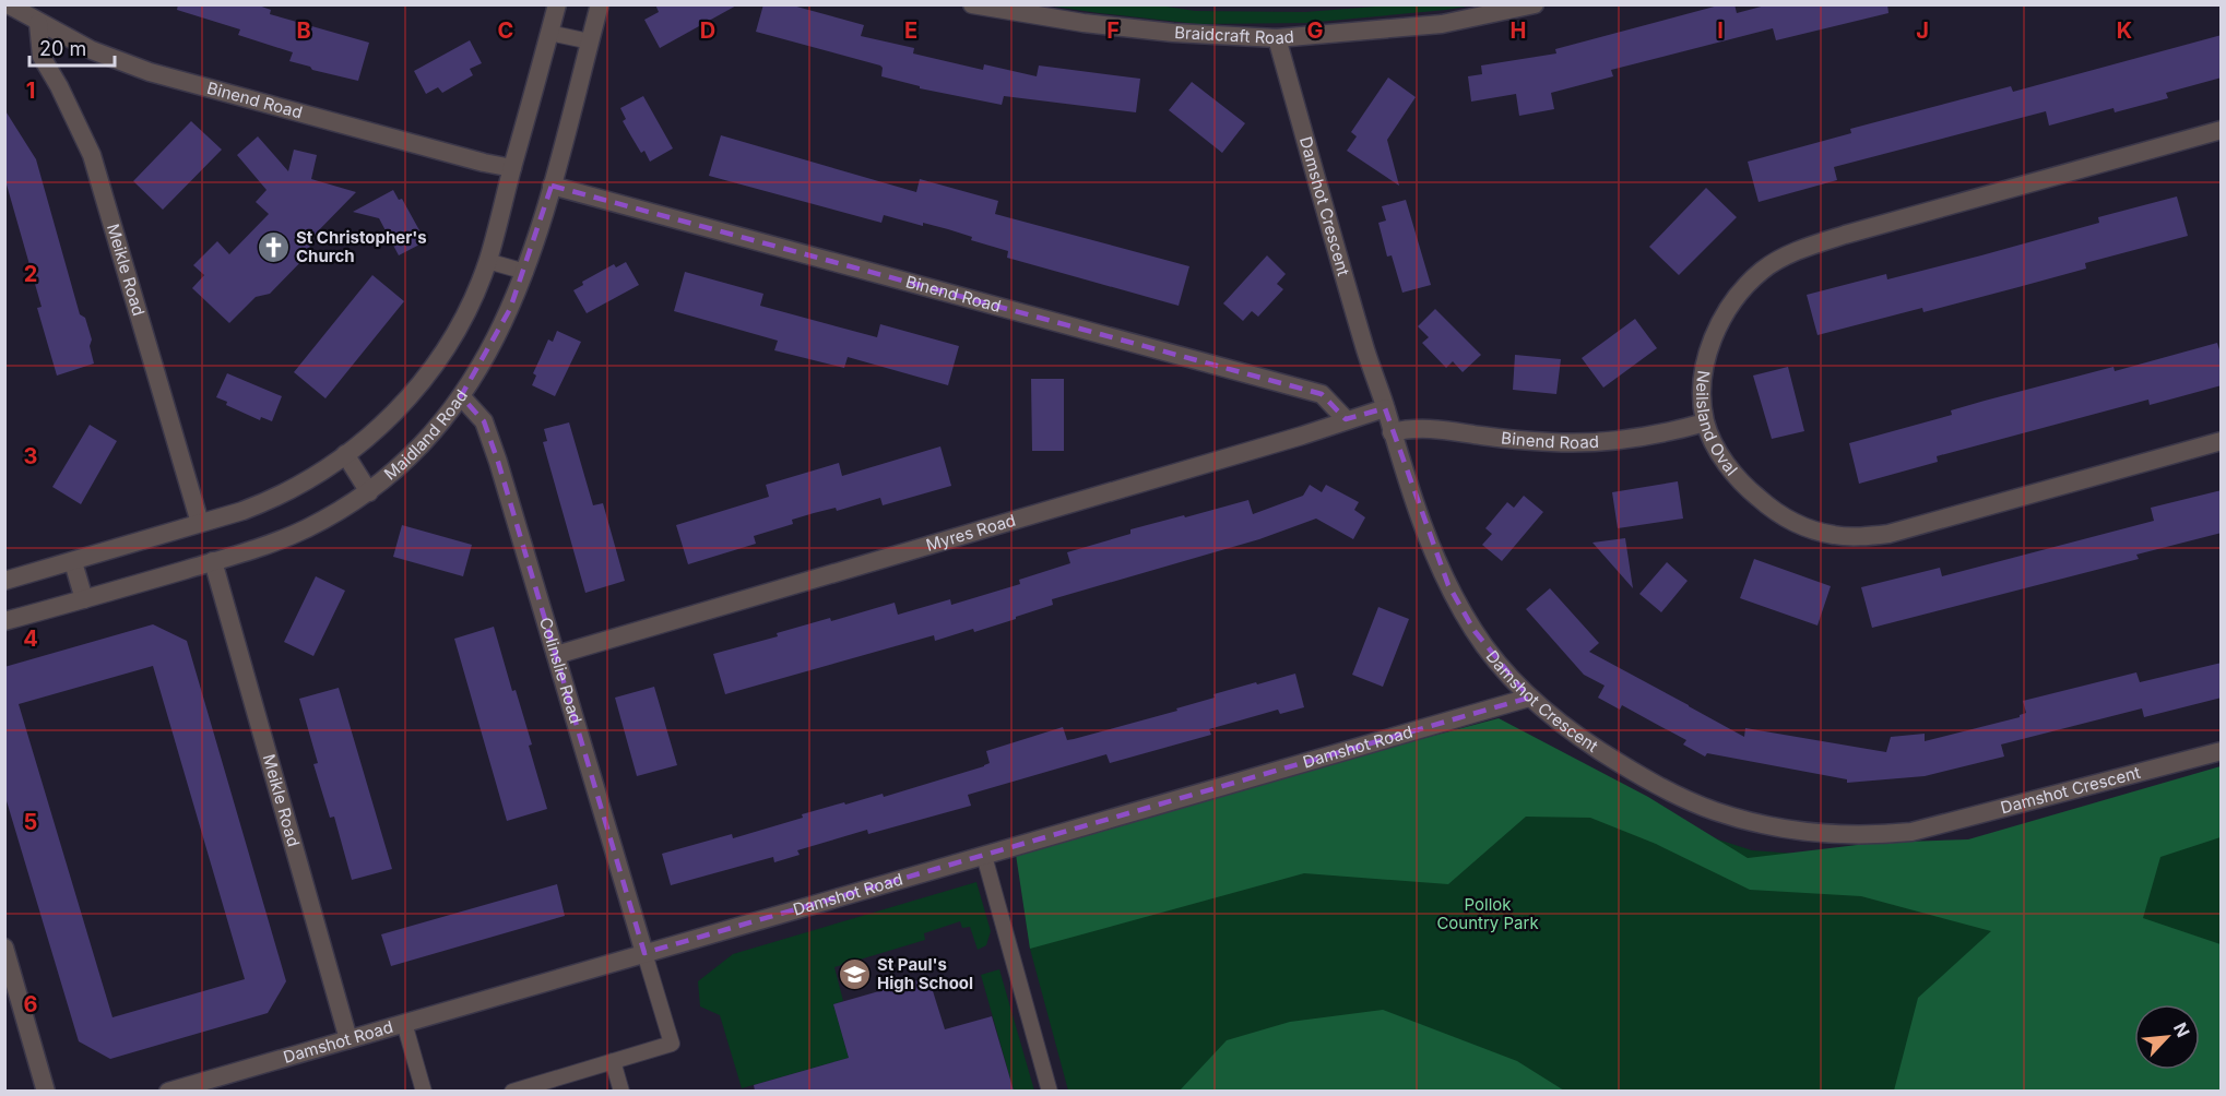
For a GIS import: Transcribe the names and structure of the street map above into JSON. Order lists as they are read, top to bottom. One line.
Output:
{"streets":{"street":["Braidcraft Road","Binend Road","Damshot Crescent","Meikle Road","Neilsland Oval","Maidland Road","Myres Road","Colinslie Road","Damshot Road"]},"crossings":[["Braidcraft Road","Damshot Crescent"],["Binend Road","Damshot Crescent"],["Binend Road","Meikle Road"],["Binend Road","Neilsland Oval"],["Binend Road","Maidland Road"],["Binend Road","Myres Road"],["Damshot Crescent","Myres Road"],["Damshot Crescent","Damshot Road"],["Meikle Road","Maidland Road"],["Meikle Road","Damshot Road"],["Maidland Road","Colinslie Road"],["Myres Road","Colinslie Road"],["Colinslie Road","Damshot Road"]],"parks":["Pollok Country Park"],"places":{"church":["St Christopher's Church"],"school or university":["St Paul's High School"]},"scale_bar":"20 m","north":"top right","grid":{"columns":["B","C","D","E","F","G","H","I","J","K"],"rows":["1","2","3","4","5","6"]}}
